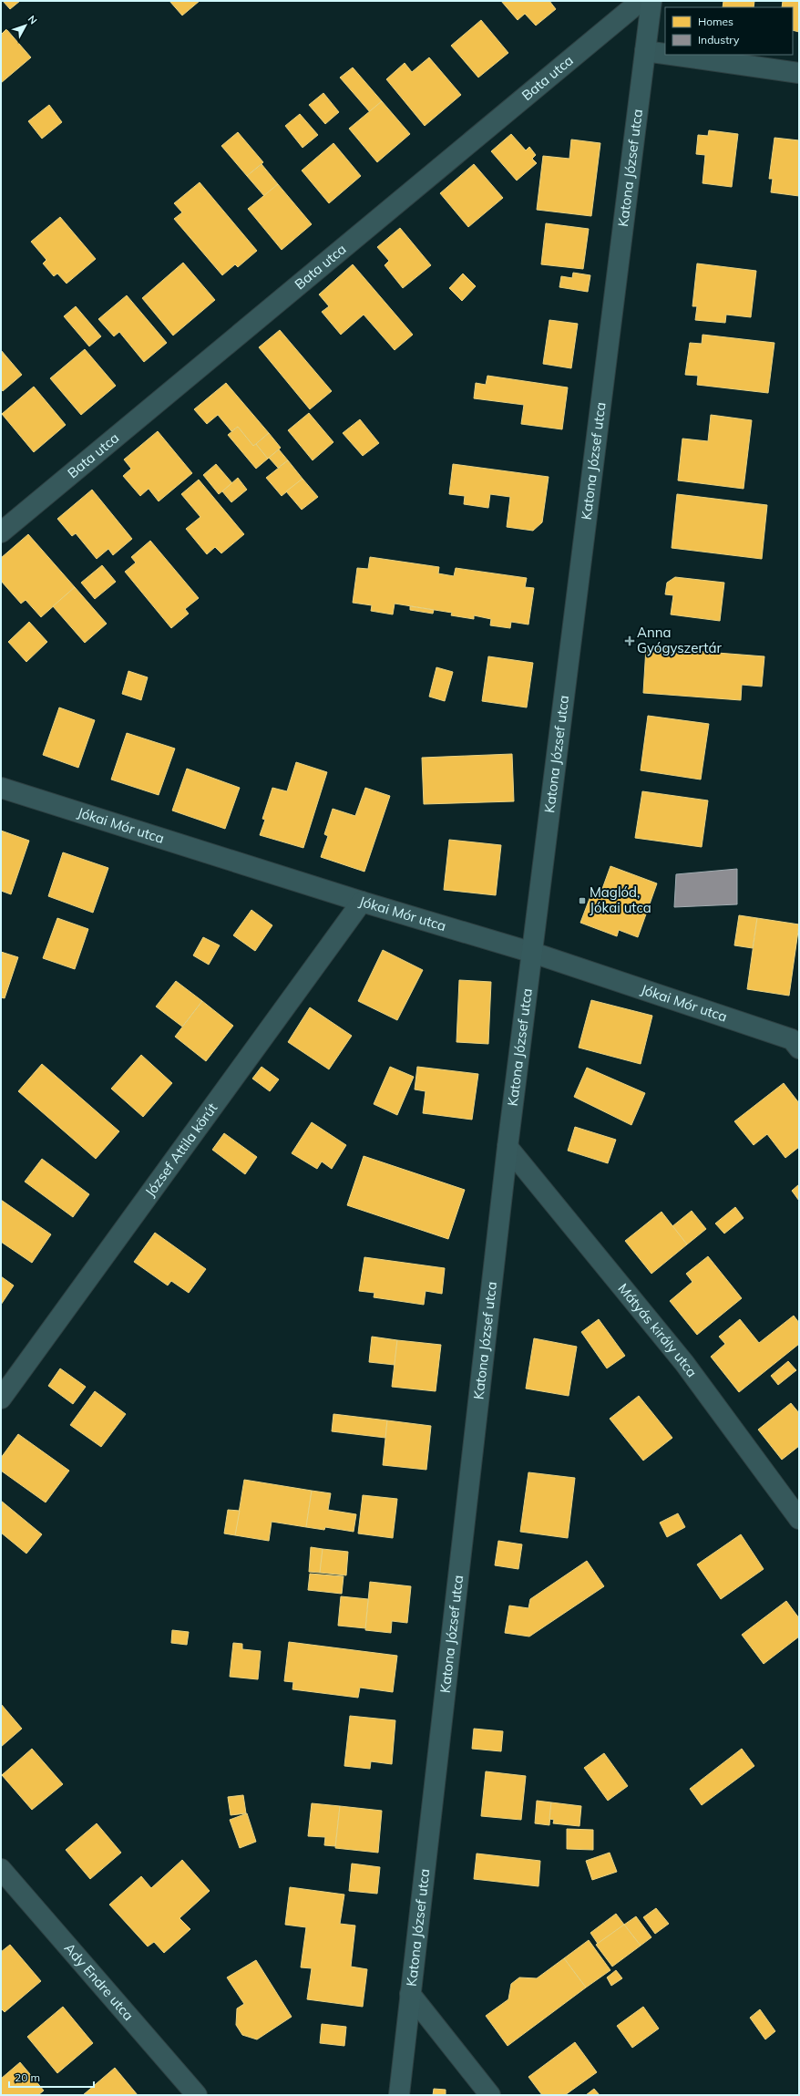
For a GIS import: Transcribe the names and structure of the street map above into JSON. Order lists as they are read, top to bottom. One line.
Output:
{"streets":{"main road":["Katona József utca"],"street":["Bata utca","Jókai Mór utca","József Attila körút","Mátyás király utca","Ady Endre utca"]},"crossings":[["Katona József utca","Jókai Mór utca"],["Katona József utca","Mátyás király utca"],["Jókai Mór utca","József Attila körút"]],"places":{"health":["Anna Gyógyszertár"],"transit":["Maglód, Jókai utca"]},"legend":["Homes","Industry"],"scale_bar":"20 m","north":"top right"}
